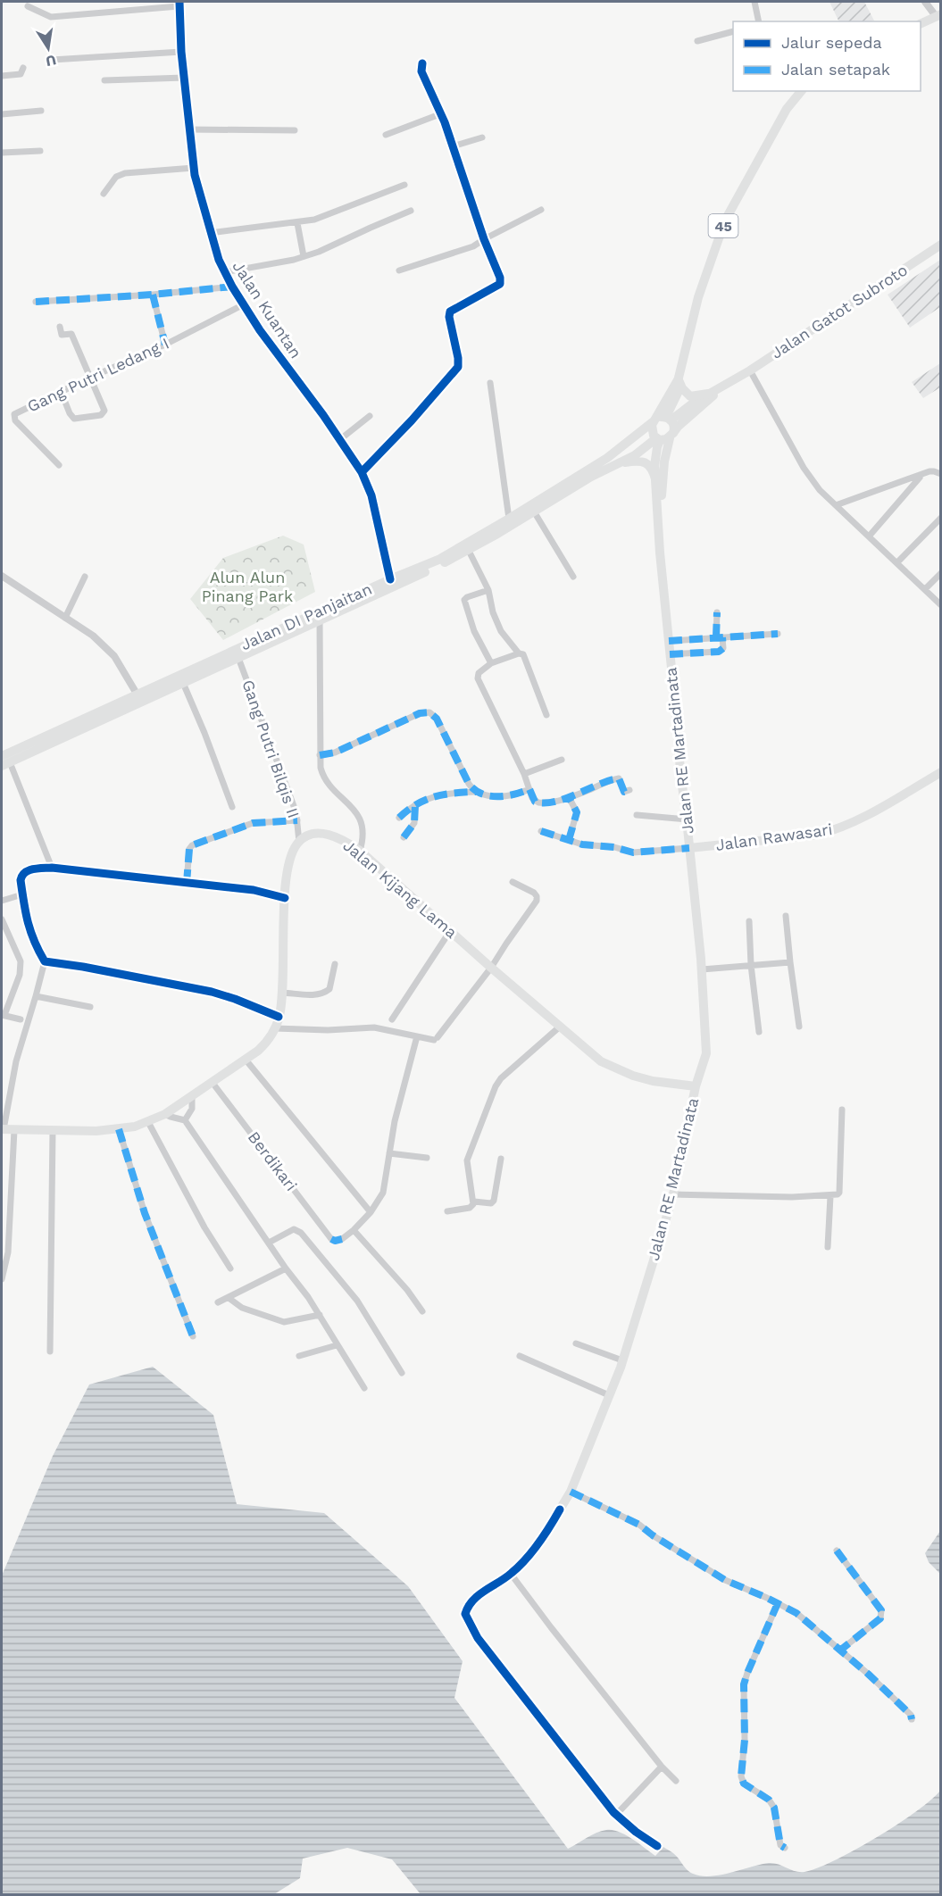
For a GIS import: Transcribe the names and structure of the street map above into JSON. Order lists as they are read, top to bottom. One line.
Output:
{"streets":{"main road":["45","Jalan Gatot Subroto","Jalan DI Panjaitan","Jalan RE Martadinata","Jalan Rawasari","Jalan Kijang Lama"],"street":["Jalan Kuantan","Gang Putri Ledang I","Gang Putri Bilqis II","Berdikari"]},"crossings":[["Jalan Kuantan","Gang Putri Ledang I"],["Jalan Kuantan","Jalan DI Panjaitan"],["Jalan Gatot Subroto","Jalan DI Panjaitan"],["Jalan DI Panjaitan","Gang Putri Bilqis II"],["Jalan DI Panjaitan","Jalan RE Martadinata"],["Gang Putri Bilqis II","Jalan Kijang Lama"],["Jalan RE Martadinata","Jalan Rawasari"],["Jalan RE Martadinata","Jalan Kijang Lama"]],"parks":["Alun Alun Pinang Park"],"legend":["Jalur sepeda","Jalan setapak"],"north":"bottom"}
